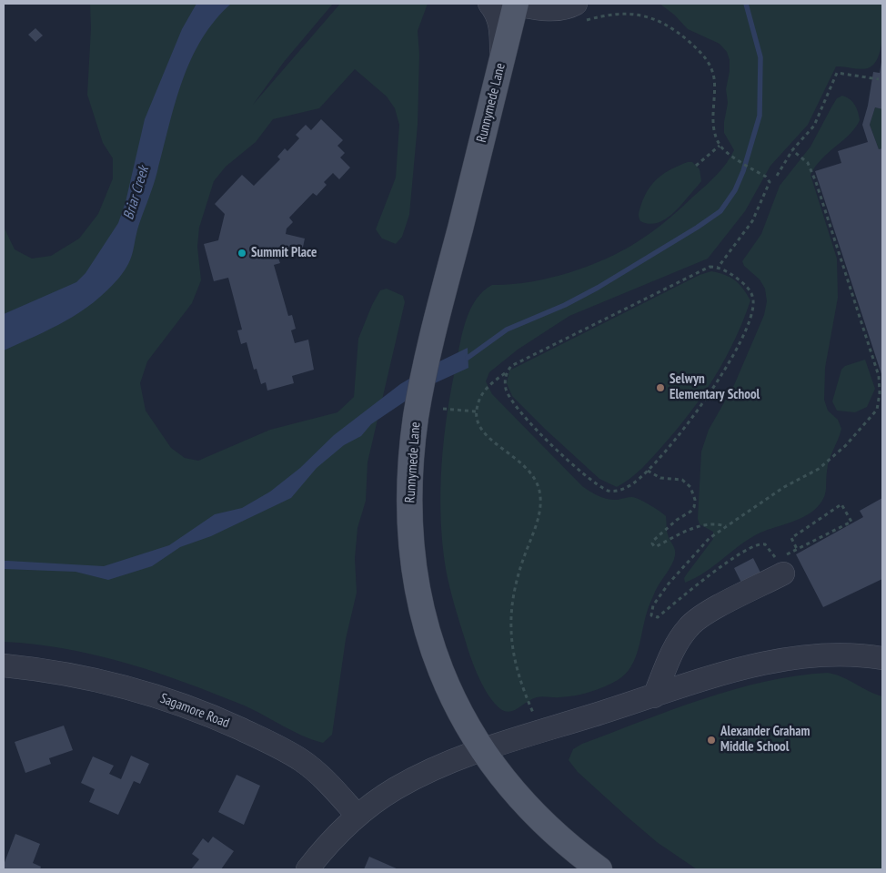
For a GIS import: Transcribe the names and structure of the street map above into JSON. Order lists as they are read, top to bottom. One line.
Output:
{"streets":{"main road":["Runnymede Lane"],"street":["Sagamore Road"]},"water":["Briar Creek"],"places":["Summit Place","Selwyn Elementary School","Alexander Graham Middle School"]}
